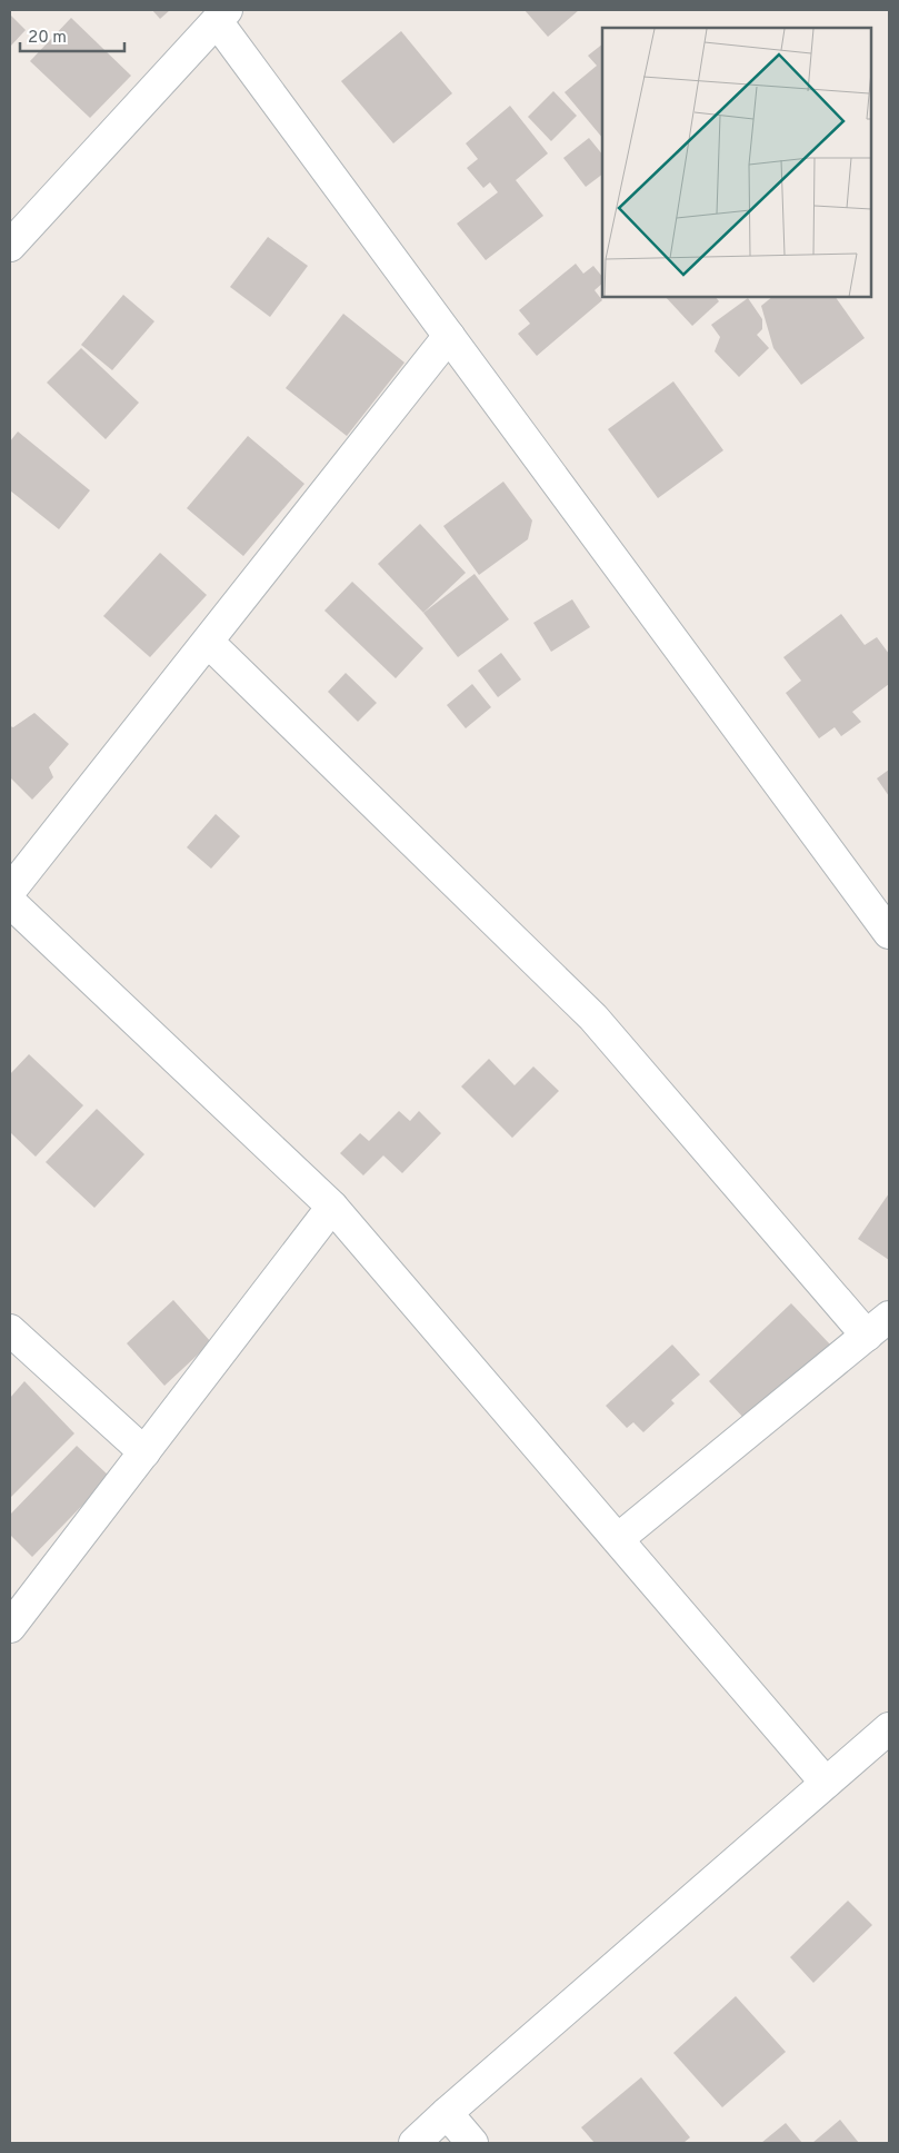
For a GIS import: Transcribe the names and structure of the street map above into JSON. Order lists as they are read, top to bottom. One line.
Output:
{"scale_bar":"20 m"}
